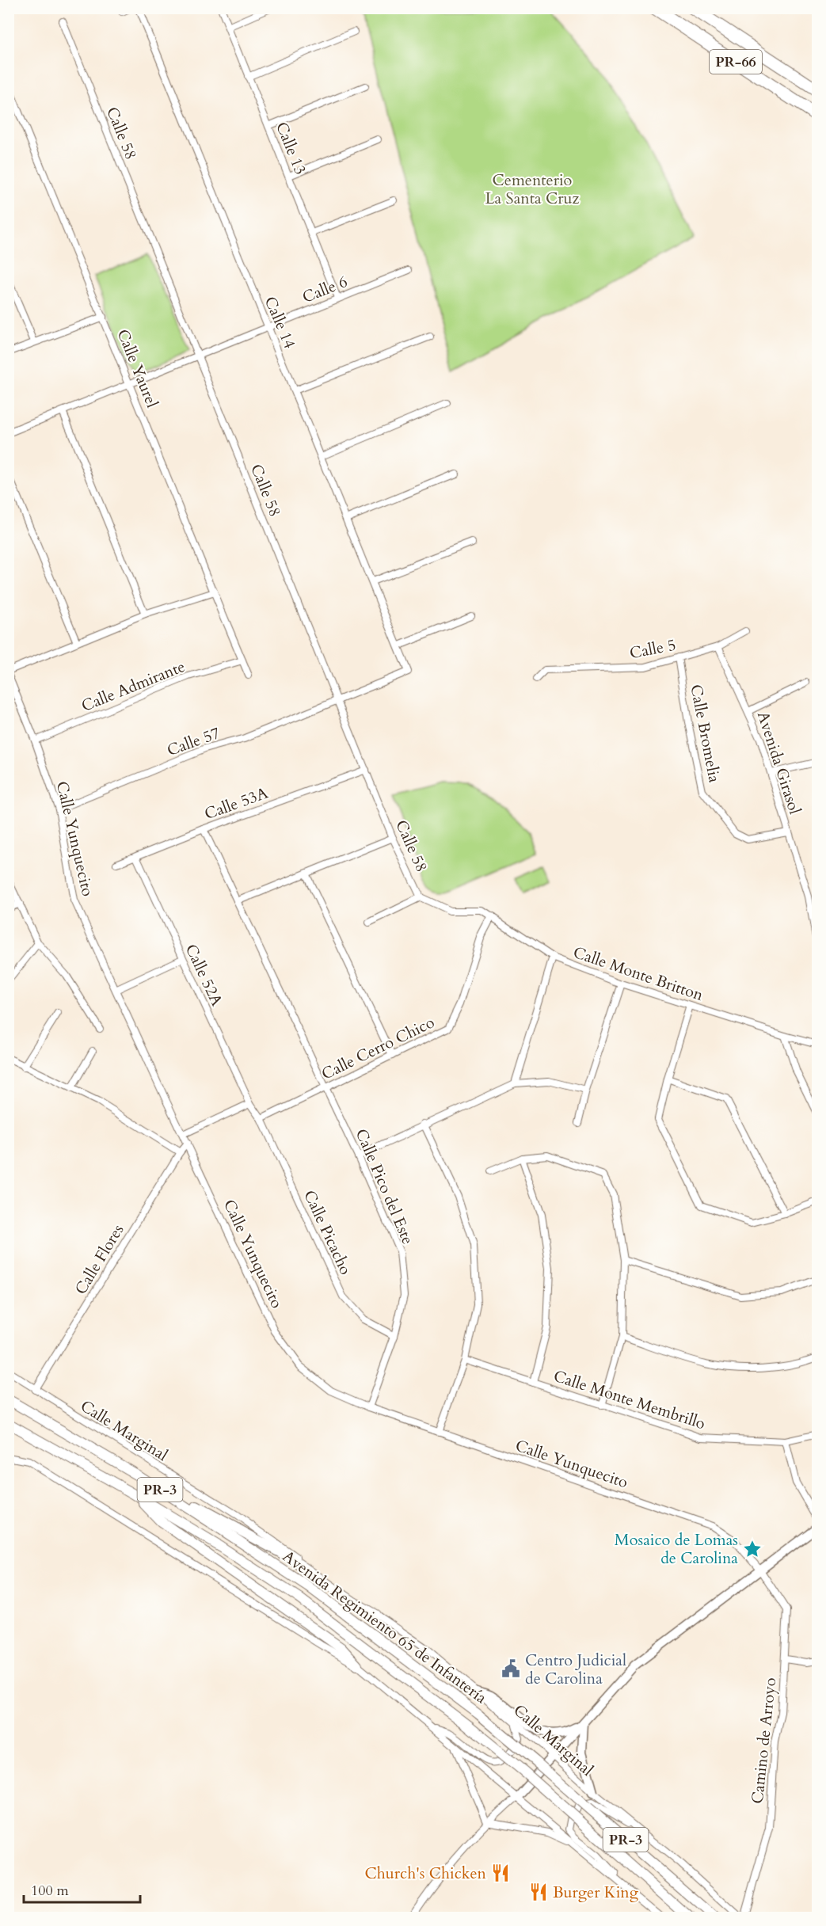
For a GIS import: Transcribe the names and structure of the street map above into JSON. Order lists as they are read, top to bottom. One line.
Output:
{"streets":{"highway":["PR-66"],"main road":["PR-3","Avenida Regimiento 65 de Infantería"],"street":["Calle 58","Calle 13","Calle 6","Calle 14","Calle Yaurel","Calle 5","Calle Admirante","Calle Bromelia","Calle 57","Avenida Girasol","Calle 53A","Calle Yunquecito","Calle Monte Britton","Calle 52A","Calle Cerro Chico","Calle Pico del Este","Calle Picacho","Calle Flores","Calle Monte Membrillo","Calle Marginal","Camino de Arroyo"]},"crossings":[["Calle 58","Calle 6"],["Calle 58","Calle 57"],["Calle 58","Calle 53A"],["Calle 13","Calle 6"],["Calle 6","Calle 14"],["Calle 6","Calle Yaurel"],["Calle 14","Calle 57"],["Calle Yaurel","Calle Admirante"],["Calle 5","Calle Bromelia"],["Calle 5","Avenida Girasol"],["Calle Admirante","Calle Yunquecito"],["Calle Bromelia","Avenida Girasol"],["Calle 57","Calle Yunquecito"],["Calle 53A","Calle 52A"],["Calle 53A","Calle Pico del Este"],["Calle Yunquecito","Calle Pico del Este"],["Calle Yunquecito","Calle Flores"],["Calle Yunquecito","Camino de Arroyo"],["Calle Monte Britton","Calle Cerro Chico"],["Calle 52A","Calle Cerro Chico"],["Calle 52A","Calle Picacho"],["Calle Cerro Chico","Calle Pico del Este"],["Calle Cerro Chico","Calle Picacho"],["Calle Pico del Este","Calle Picacho"],["Calle Flores","Calle Marginal"],["Calle Marginal","Camino de Arroyo"]],"parks":["Cementerio La Santa Cruz"],"places":{"place":["Mosaico de Lomas de Carolina"],"public building":["Centro Judicial de Carolina"],"restaurant":["Church's Chicken","Burger King"]},"scale_bar":"100 m"}
